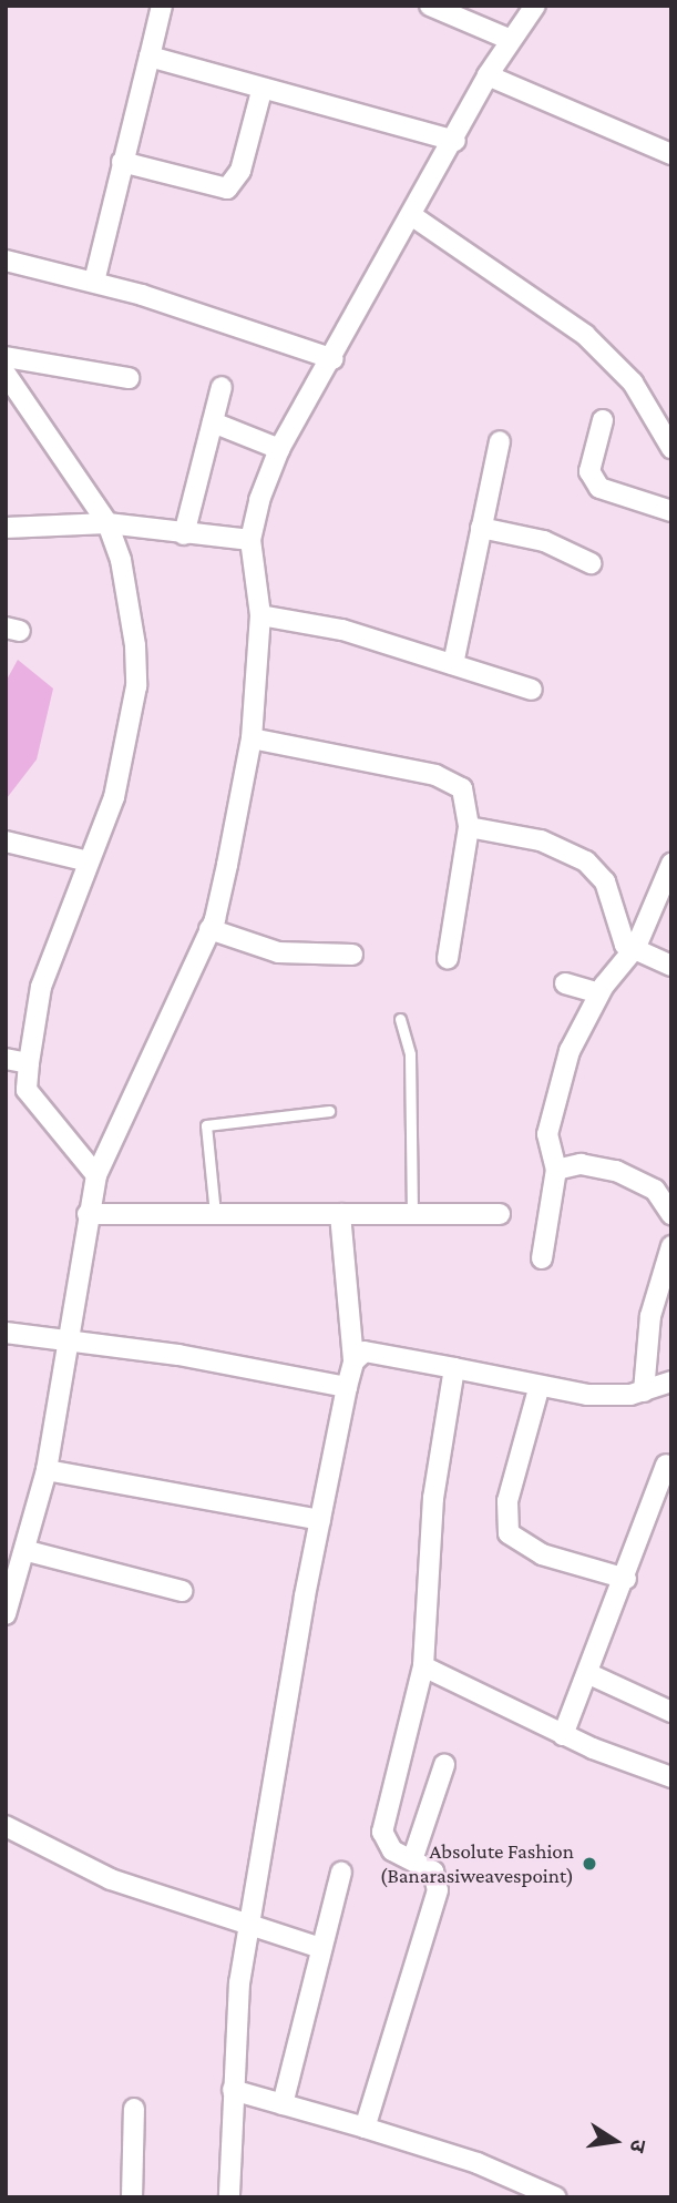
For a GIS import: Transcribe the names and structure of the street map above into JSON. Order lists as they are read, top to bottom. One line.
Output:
{"places":["Absolute Fashion (Banarasiweavespoint)"],"north":"right"}
